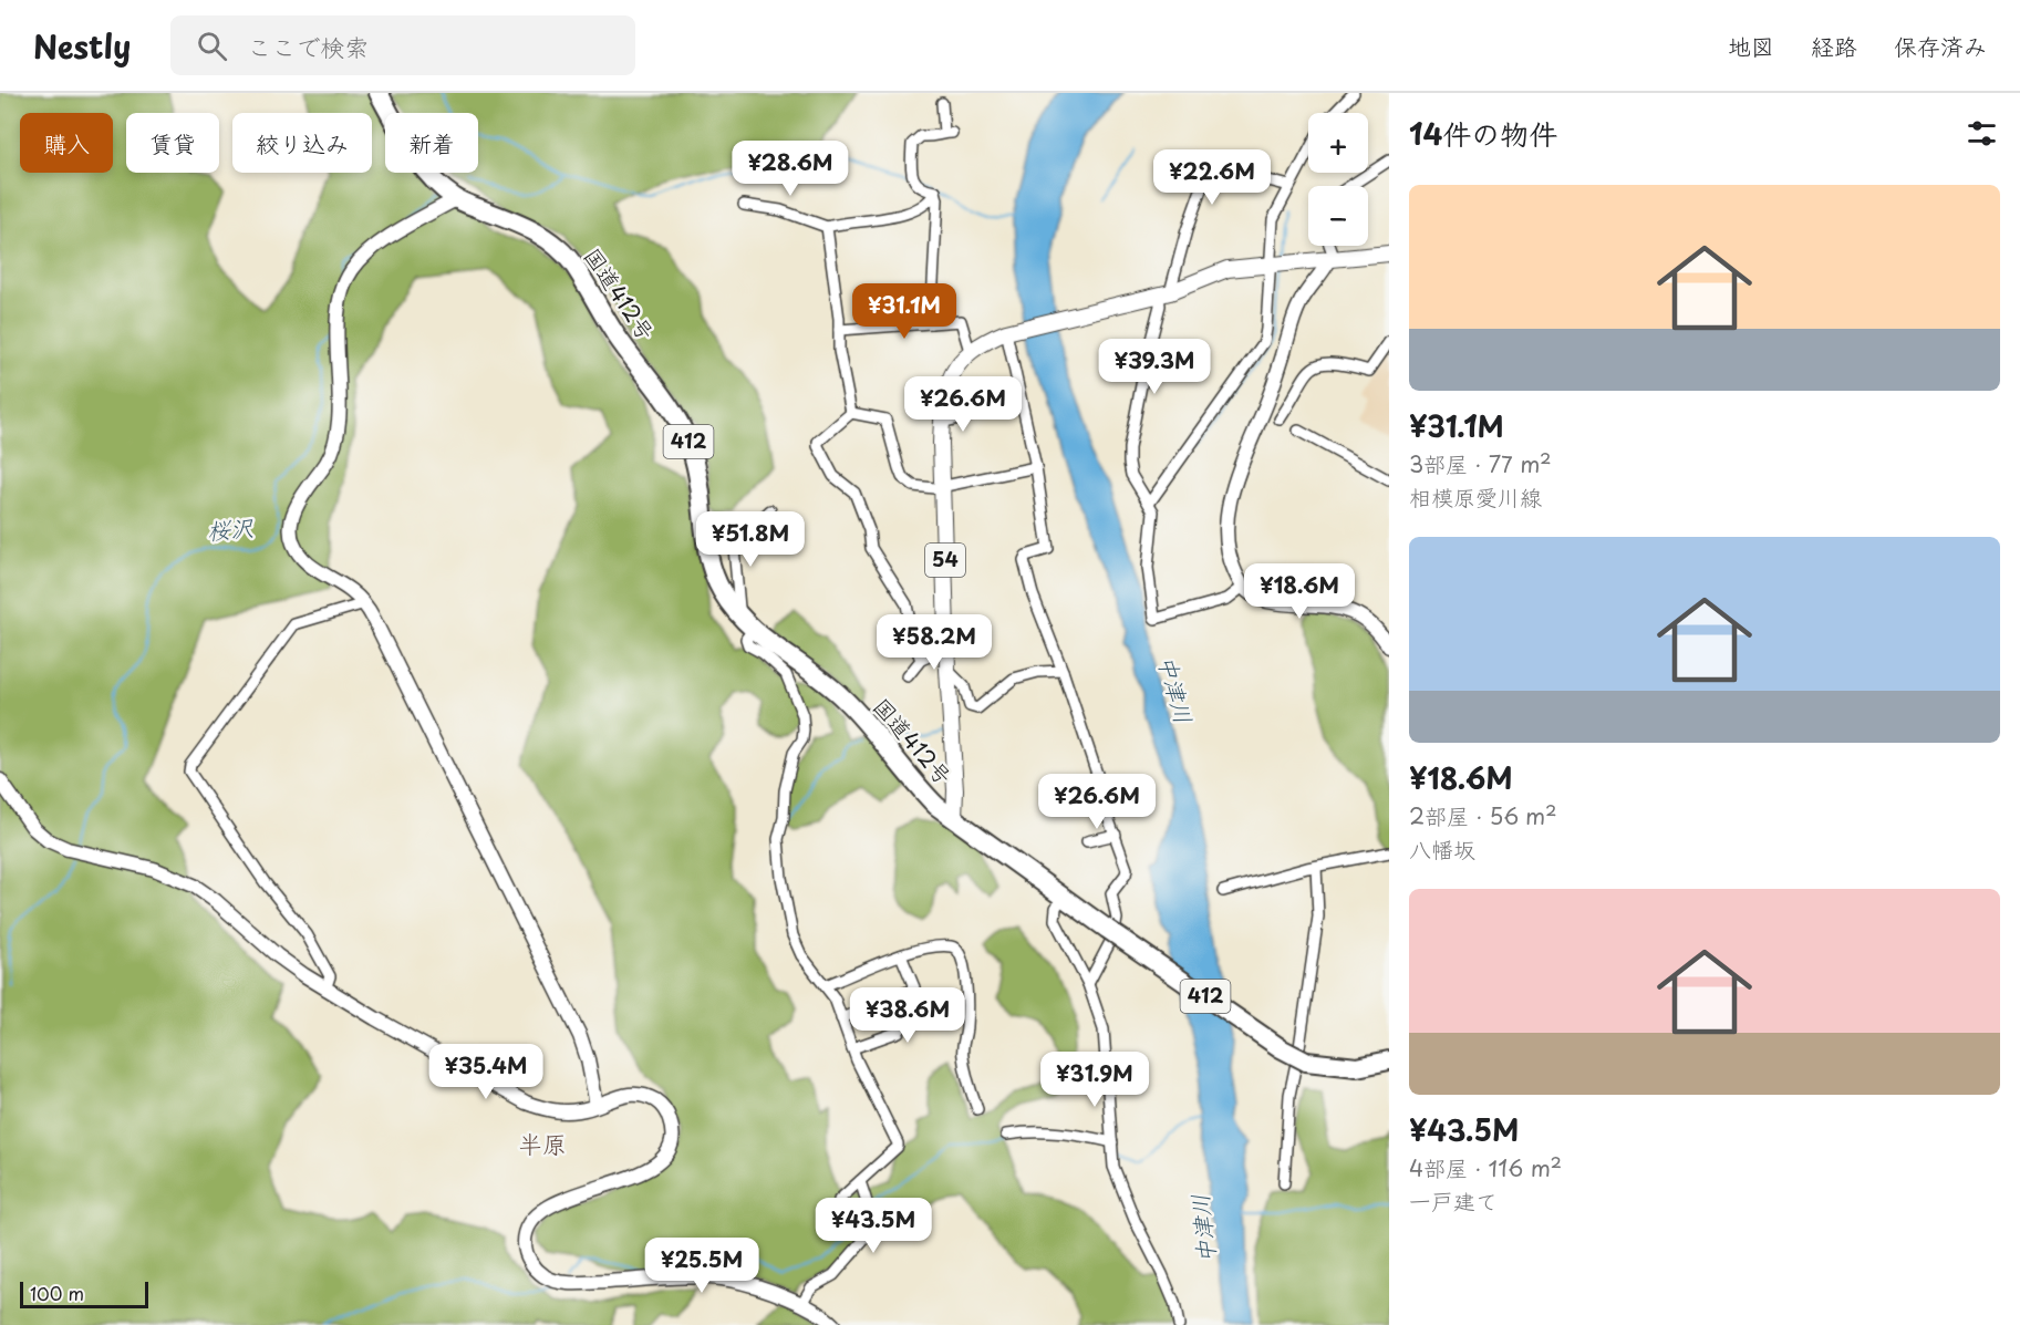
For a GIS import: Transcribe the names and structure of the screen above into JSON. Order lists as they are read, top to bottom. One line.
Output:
{"streets":{"highway":["国道412号","412"],"main road":["54"]},"crossings":[["国道412号","54"]],"districts":["半原"],"water":["桜沢","中津川"],"scale_bar":"100 m","page":{"header":"Nestly","search":"ここで検索","nav":["地図","経路","保存済み"],"heading":"14件の物件","map_buttons":["+","−"],"chip":["購入","賃貸","絞り込み","新着"],"price":["¥28.6M","¥22.6M","¥31.1M","¥39.3M","¥26.6M","¥51.8M","¥18.6M","¥58.2M","¥26.6M","¥38.6M","¥35.4M","¥31.9M","¥43.5M","¥25.5M"],"list":[{"name":"¥31.1M","note":"3部屋 · 77 m² · 相模原愛川線"},{"name":"¥18.6M","note":"2部屋 · 56 m² · 八幡坂"},{"name":"¥43.5M","note":"4部屋 · 116 m² · 一戸建て"}],"scale":"100 m"}}
